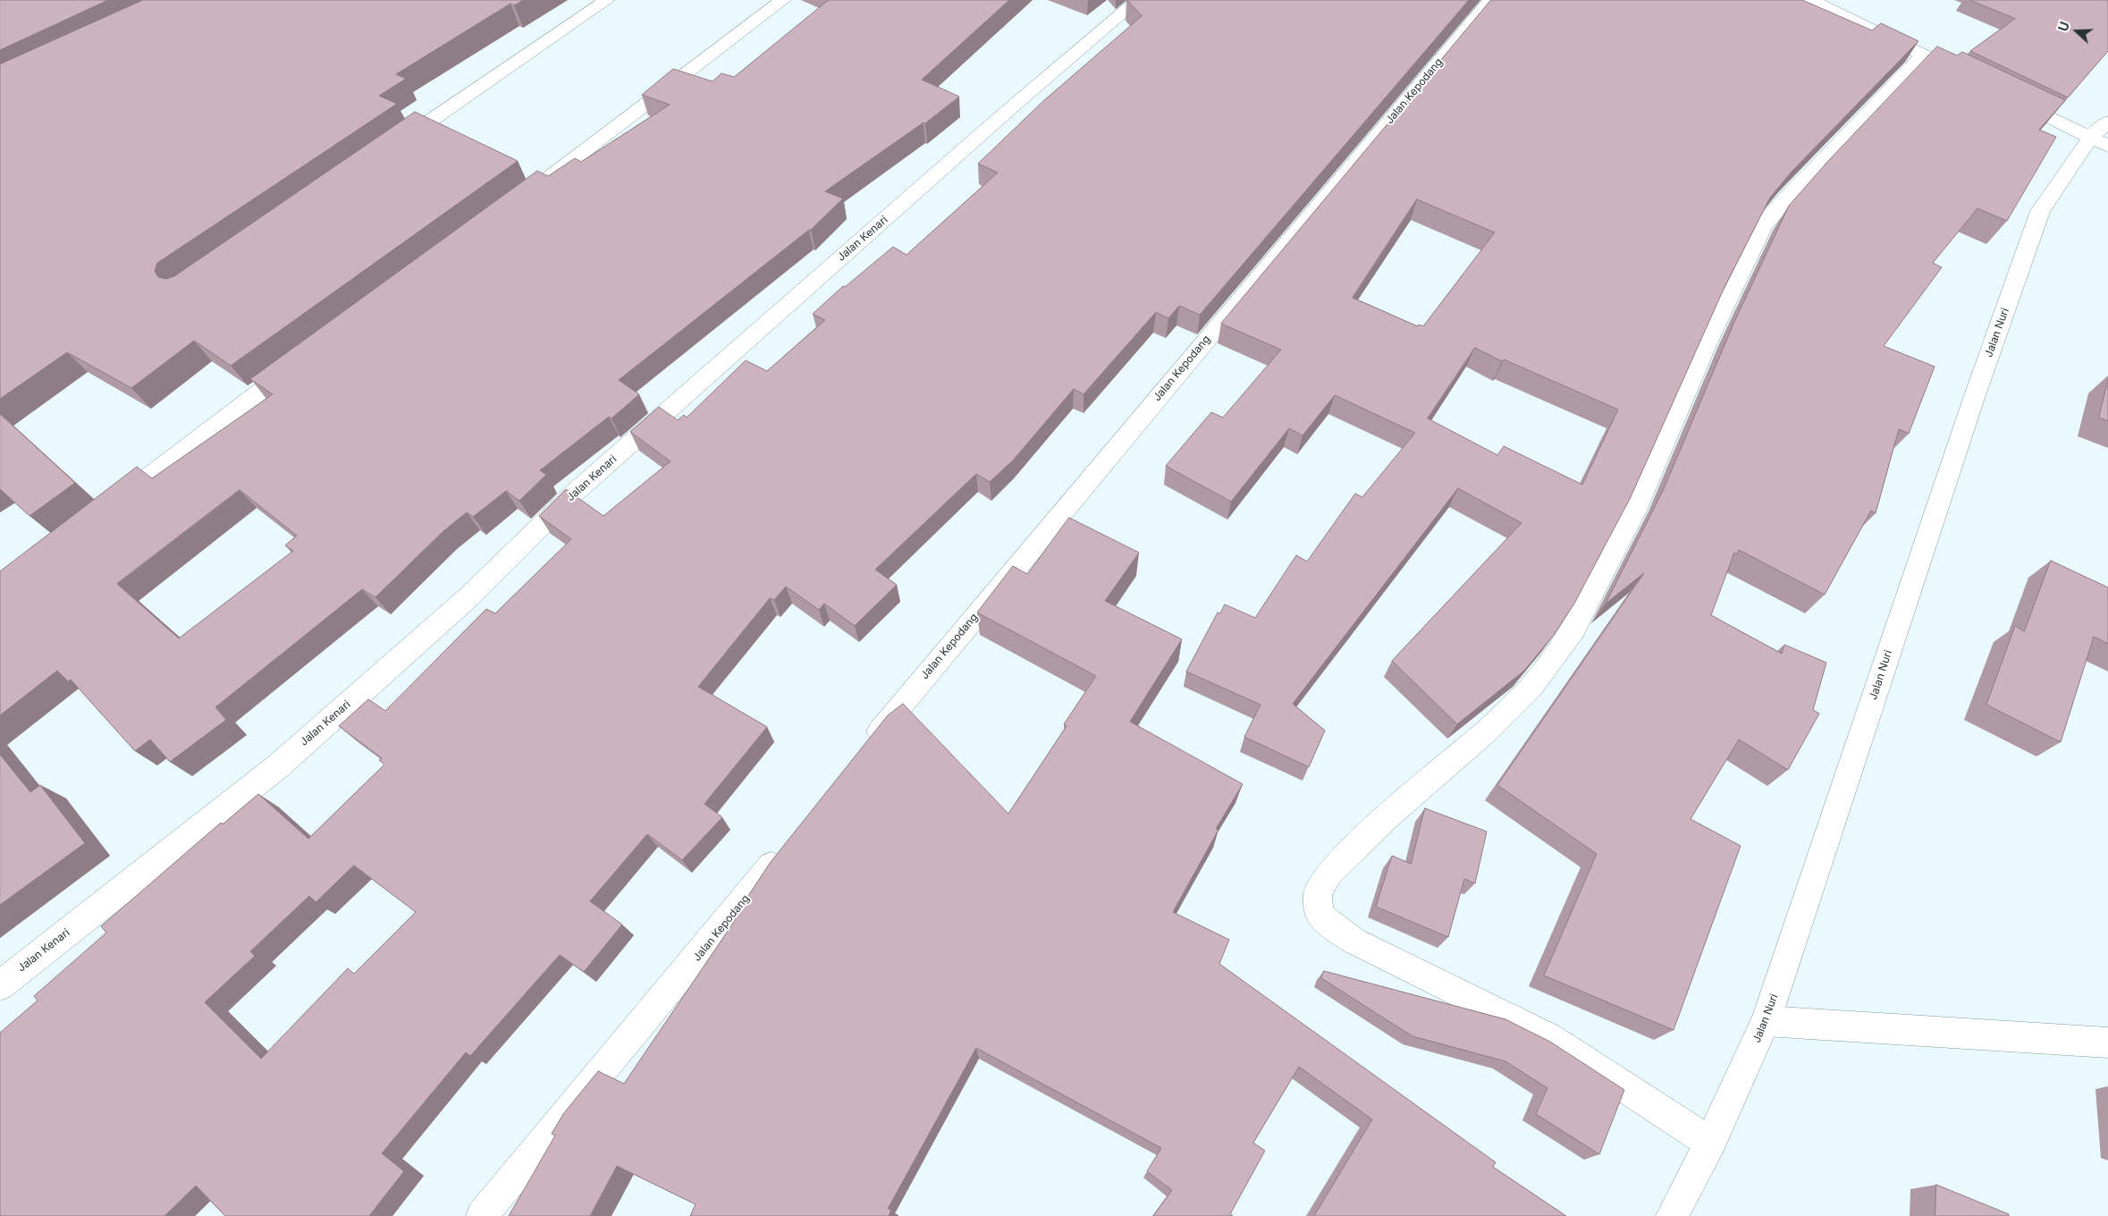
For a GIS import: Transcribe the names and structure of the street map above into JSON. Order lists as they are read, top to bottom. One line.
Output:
{"streets":{"street":["Jalan Kepodang","Jalan Kenari","Jalan Nuri"]},"north":"left"}
